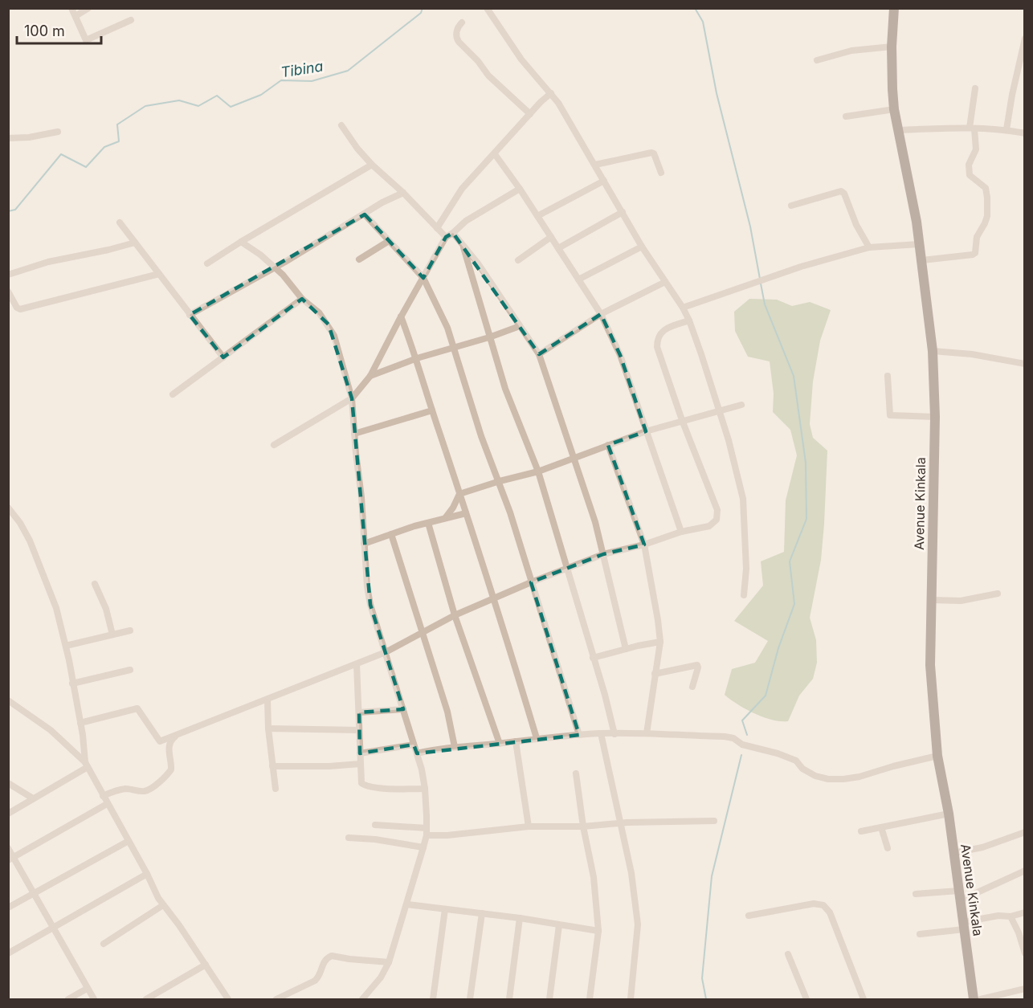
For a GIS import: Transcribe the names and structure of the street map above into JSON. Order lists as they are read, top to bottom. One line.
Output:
{"streets":{"main road":["Avenue Kinkala"]},"water":["Tibina"],"scale_bar":"100 m"}
